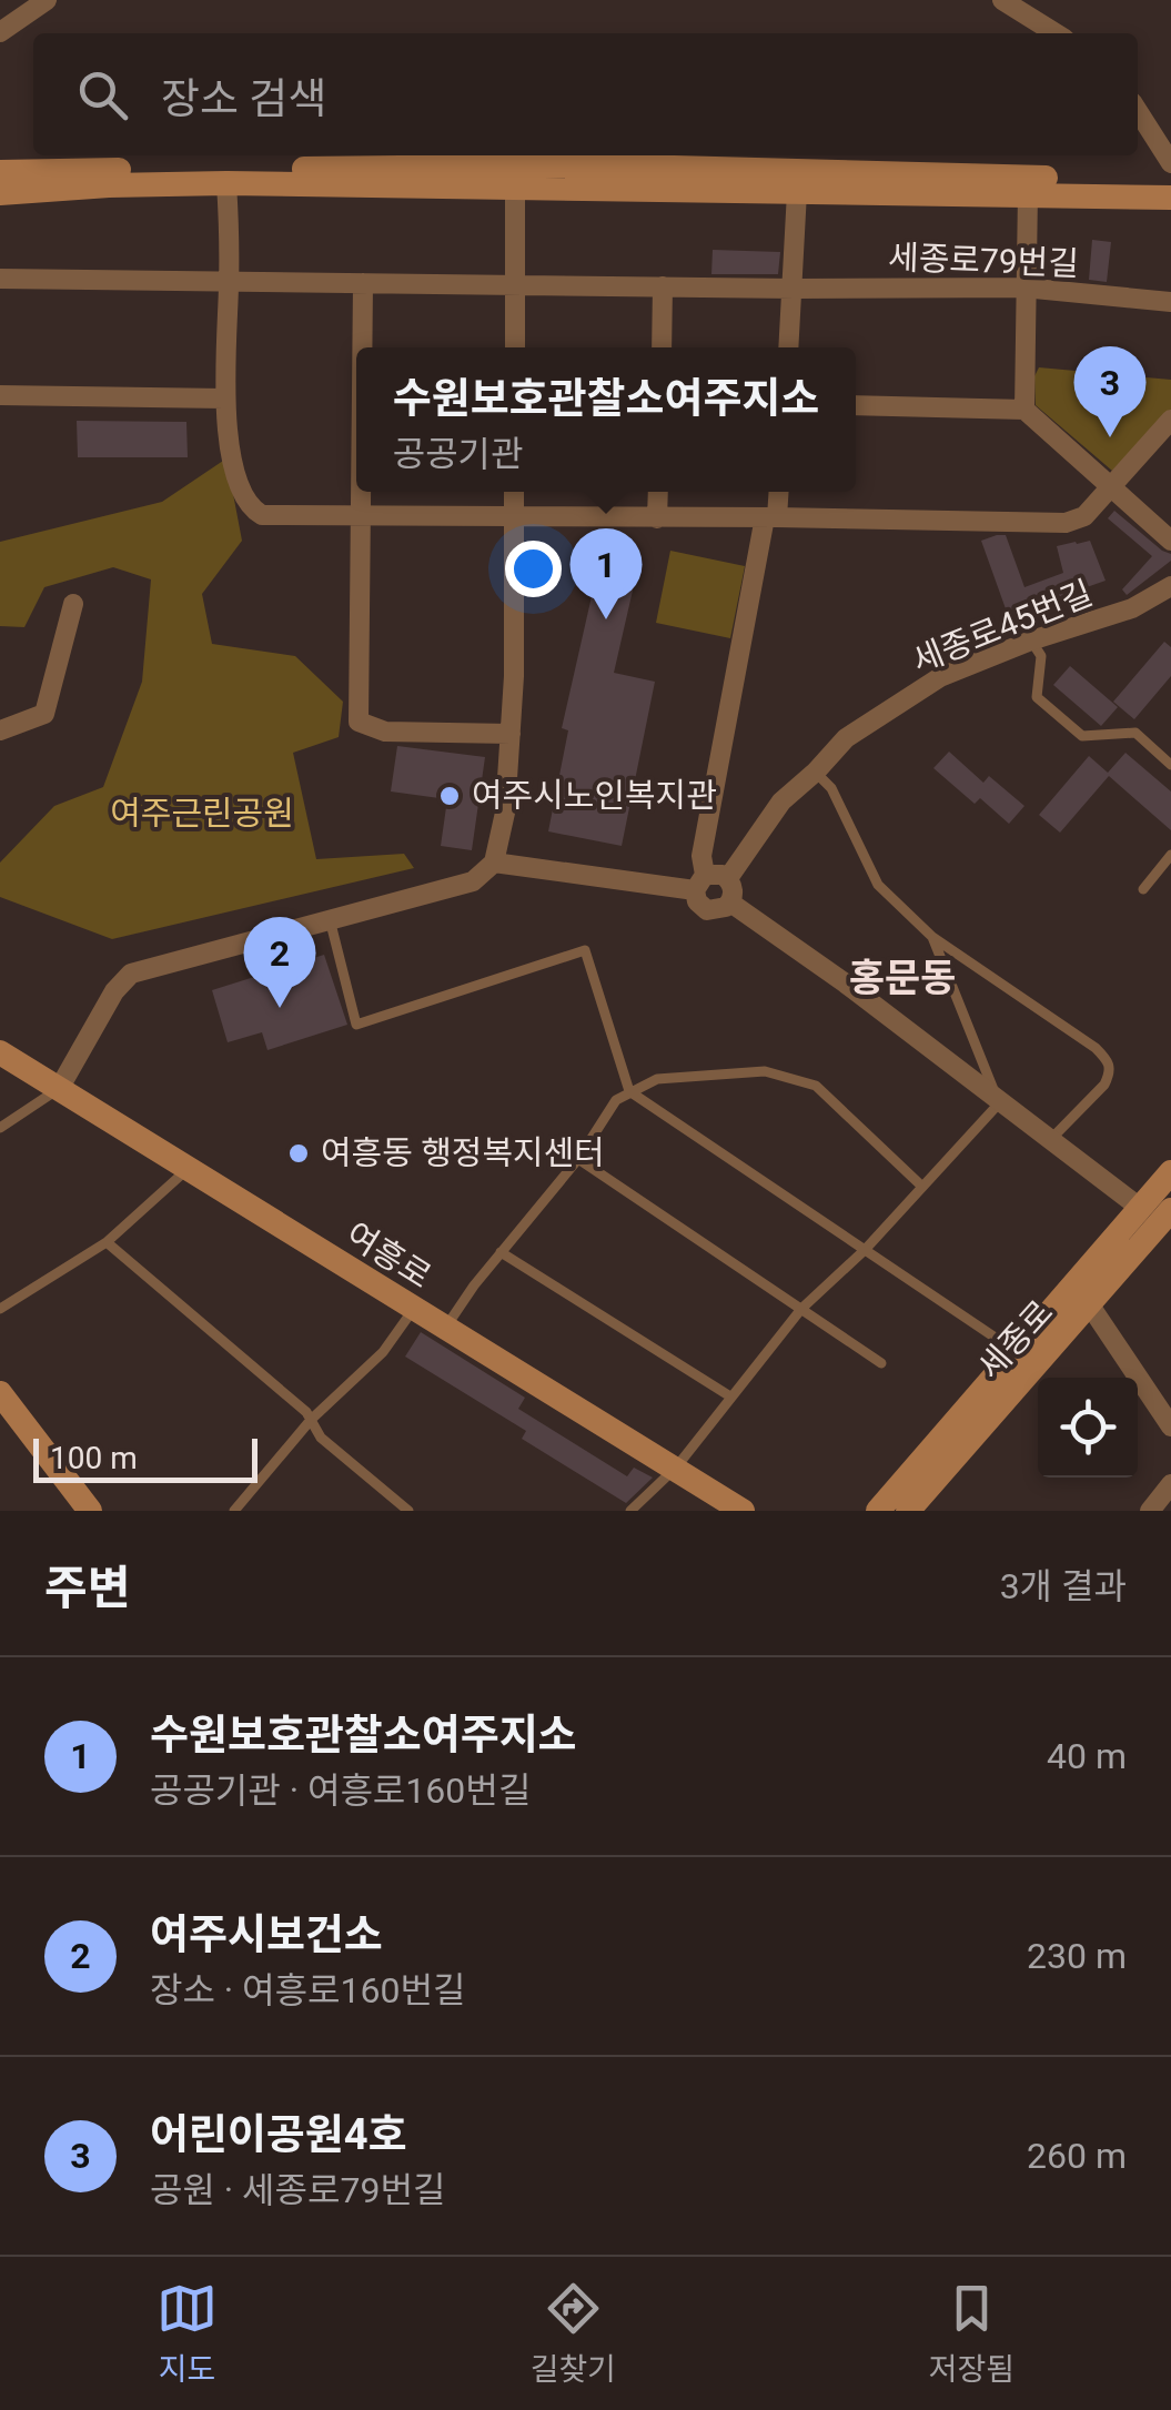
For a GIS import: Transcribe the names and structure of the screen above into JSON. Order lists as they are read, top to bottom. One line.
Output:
{"streets":{"street":["세종로79번길","세종로45번길","여흥로","세종로"]},"districts":["홍문동"],"parks":["여주근린공원"],"places":["여주시노인복지관","여흥동 행정복지센터"],"scale_bar":"100 m","page":{"search":"장소 검색","pins":["3","1","2"],"popup":["수원보호관찰소여주지소","공공기관"],"scale":"100 m","heading":["주변","3개 결과"],"list":[{"mark":"1","name":"수원보호관찰소여주지소","note":"공공기관 · 여흥로160번길","value":"40 m"},{"mark":"2","name":"여주시보건소","note":"장소 · 여흥로160번길","value":"230 m"},{"mark":"3","name":"어린이공원4호","note":"공원 · 세종로79번길","value":"260 m"}],"nav":["지도","길찾기","저장됨"]}}
